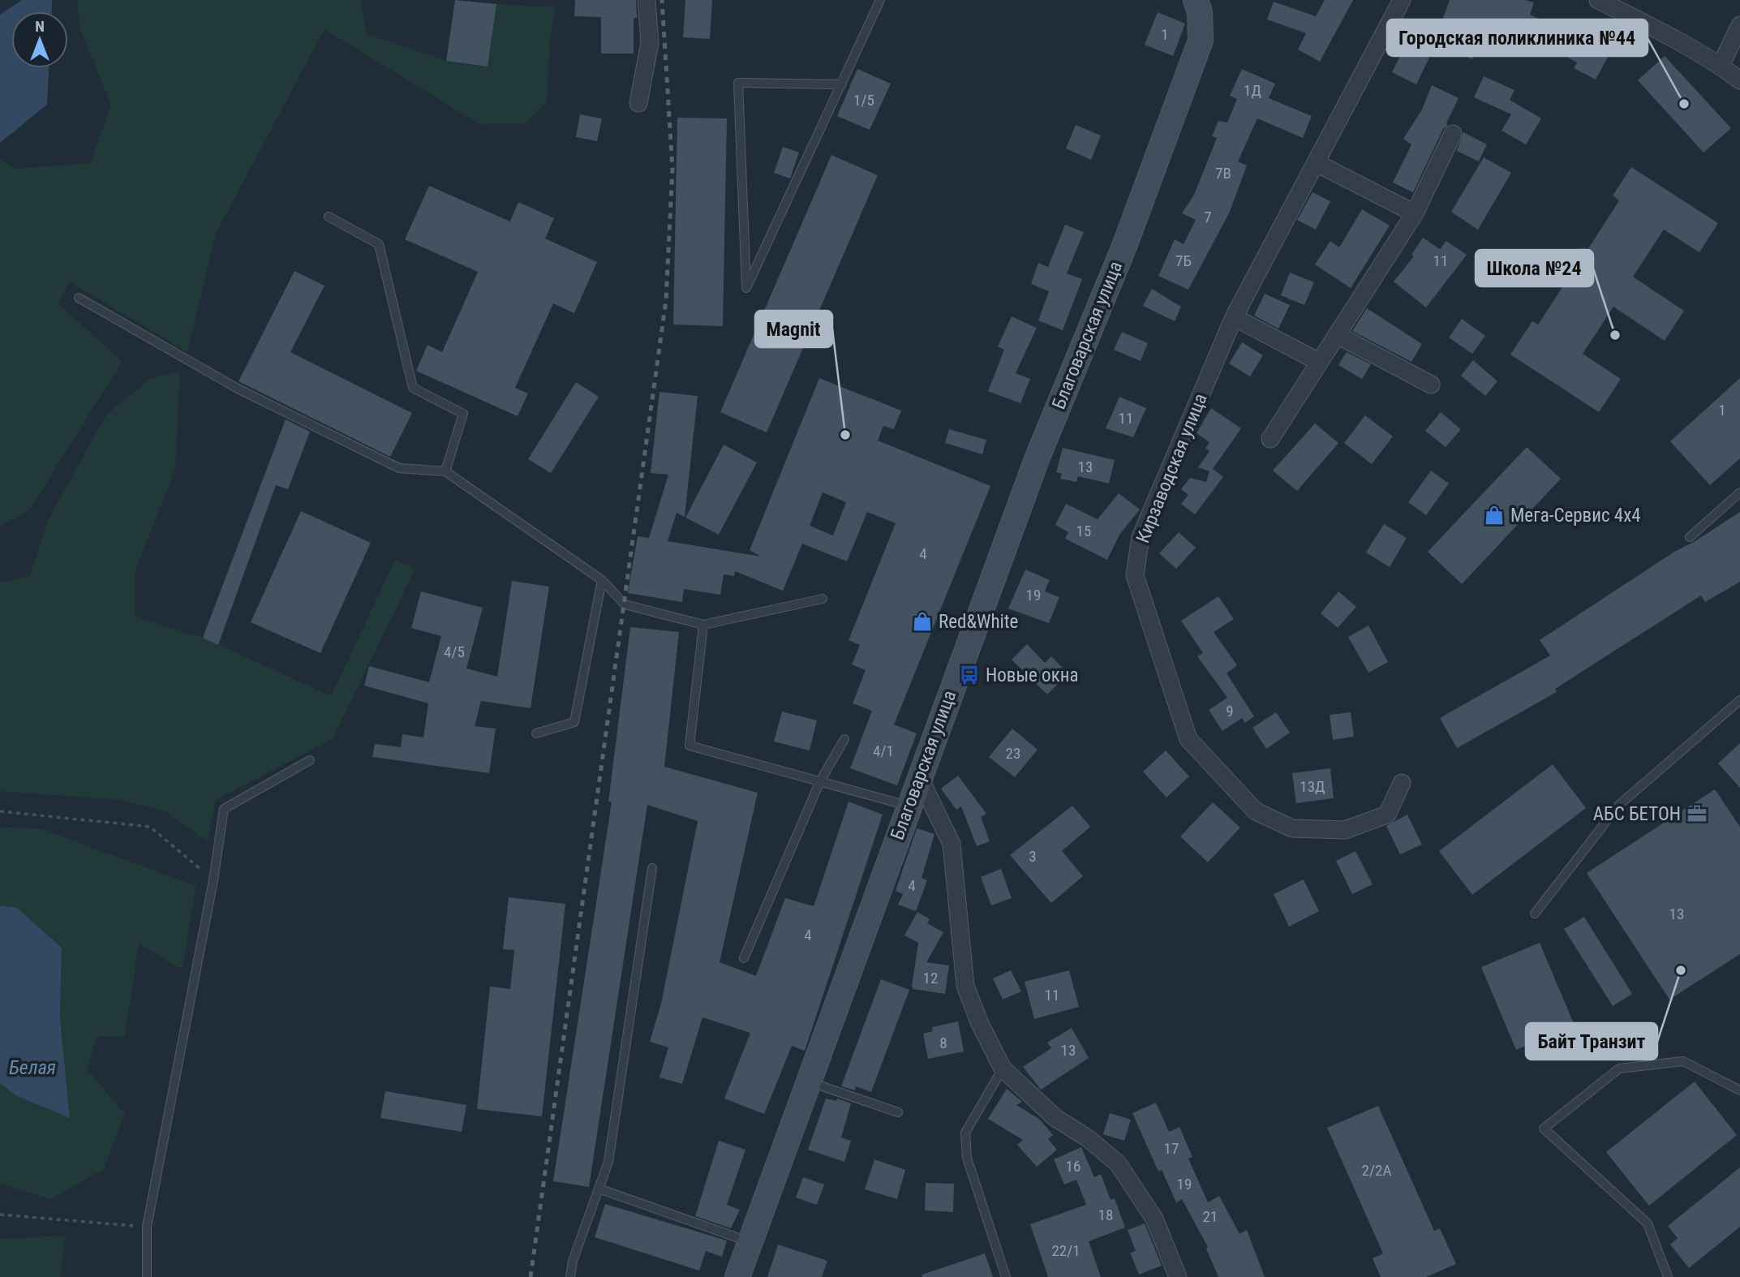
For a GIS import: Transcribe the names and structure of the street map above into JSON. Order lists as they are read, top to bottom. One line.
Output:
{"streets":{"street":["Благоварская улица","Кирзаводская улица"]},"water":["Белая"],"places":{"other":["Городская поликлиника №44","Школа №24","Magnit","Байт Транзит"],"shop":["Мега-Сервис 4х4","Red&White"],"bus stop":["Новые окна"],"office":["АБС БЕТОН"]},"house_numbers":["1","1Д","1/5","7В","7","7Б","11","1","11","13","15","4","19","4/5","9","4/1","23","13Д","3","4","13","4","12","11","8","13","17","16","2/2А","19","18","21","22/1"],"north":"top"}
